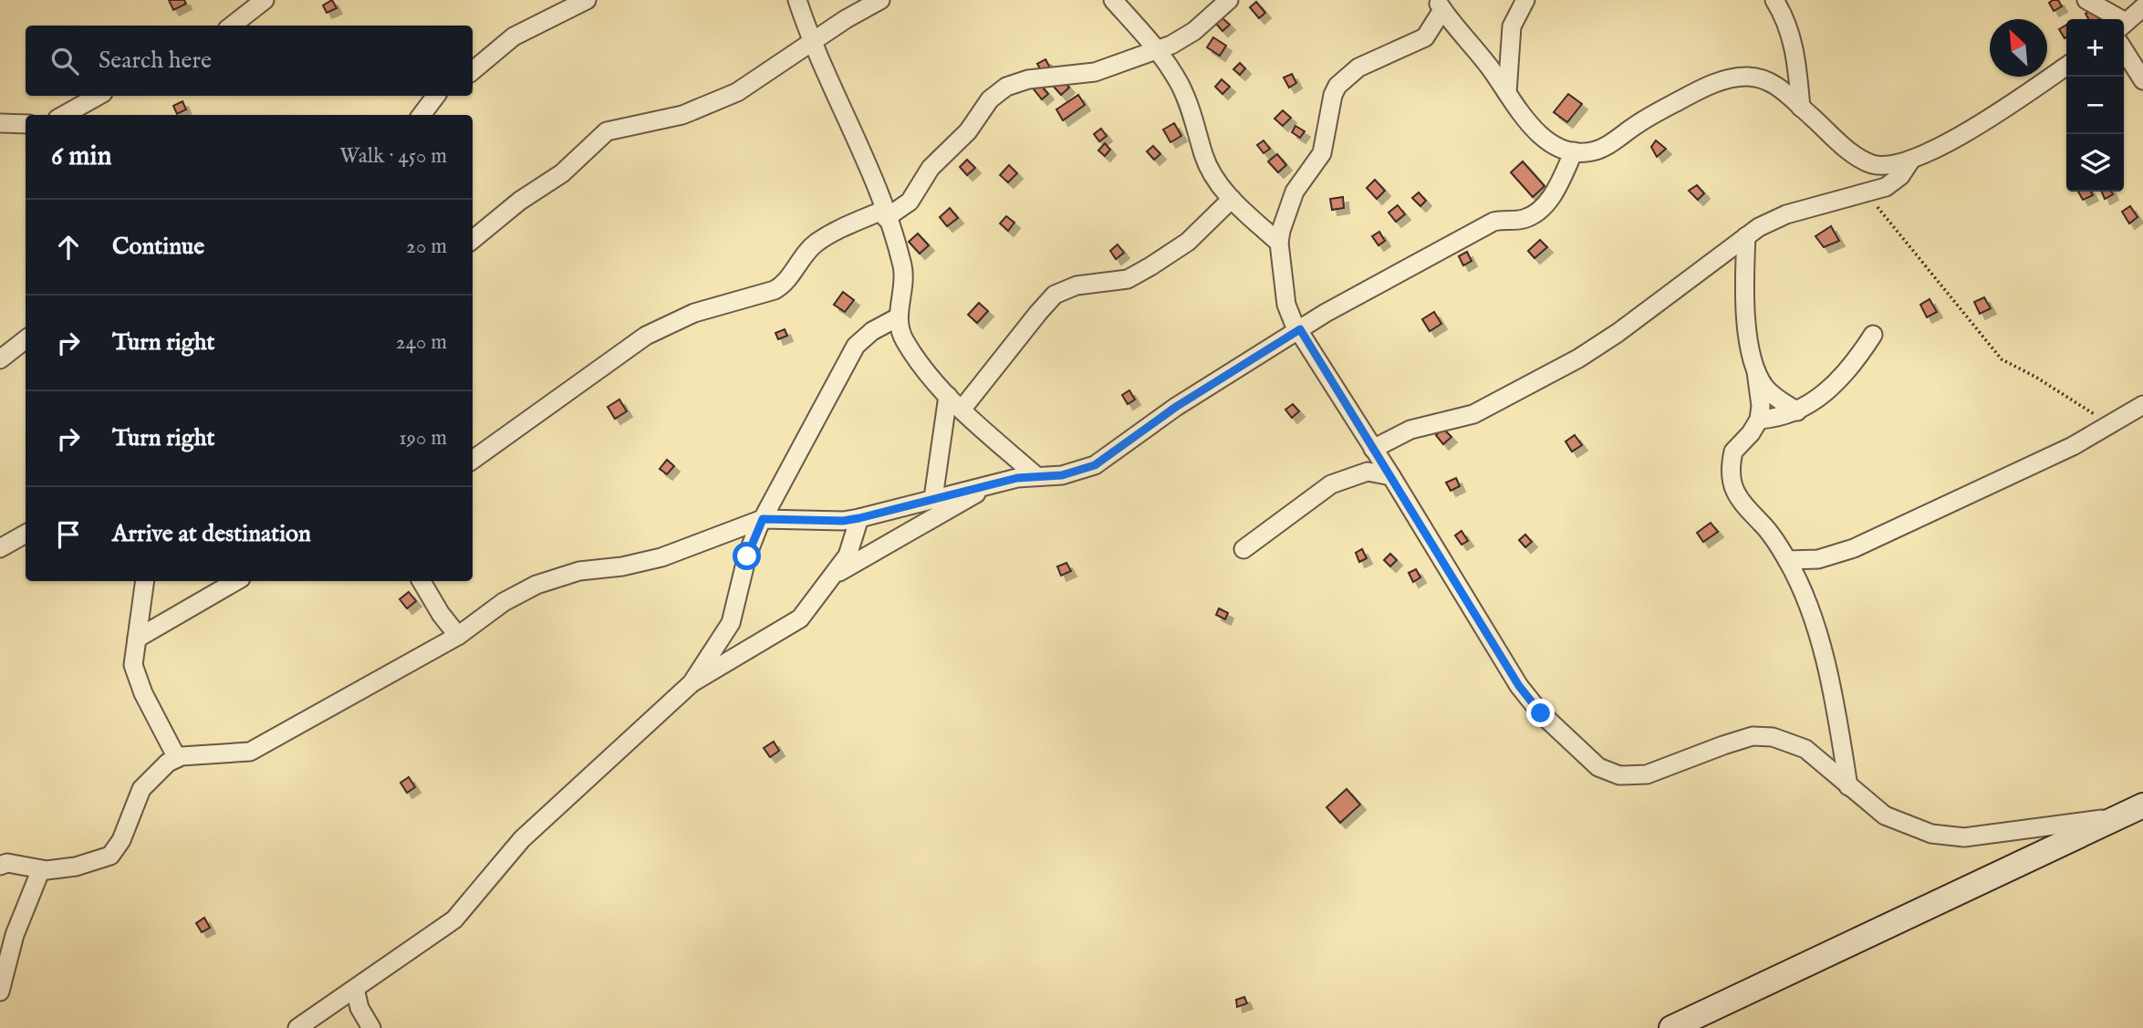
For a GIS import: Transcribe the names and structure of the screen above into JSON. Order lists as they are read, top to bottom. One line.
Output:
{"north":"top left","page":{"map_buttons":["+","−"],"search":"Search here","heading":["6 min","Walk · 450 m"],"list":[["Continue","20 m"],["Turn right","240 m"],["Turn right","190 m"],"Arrive at destination"]}}
